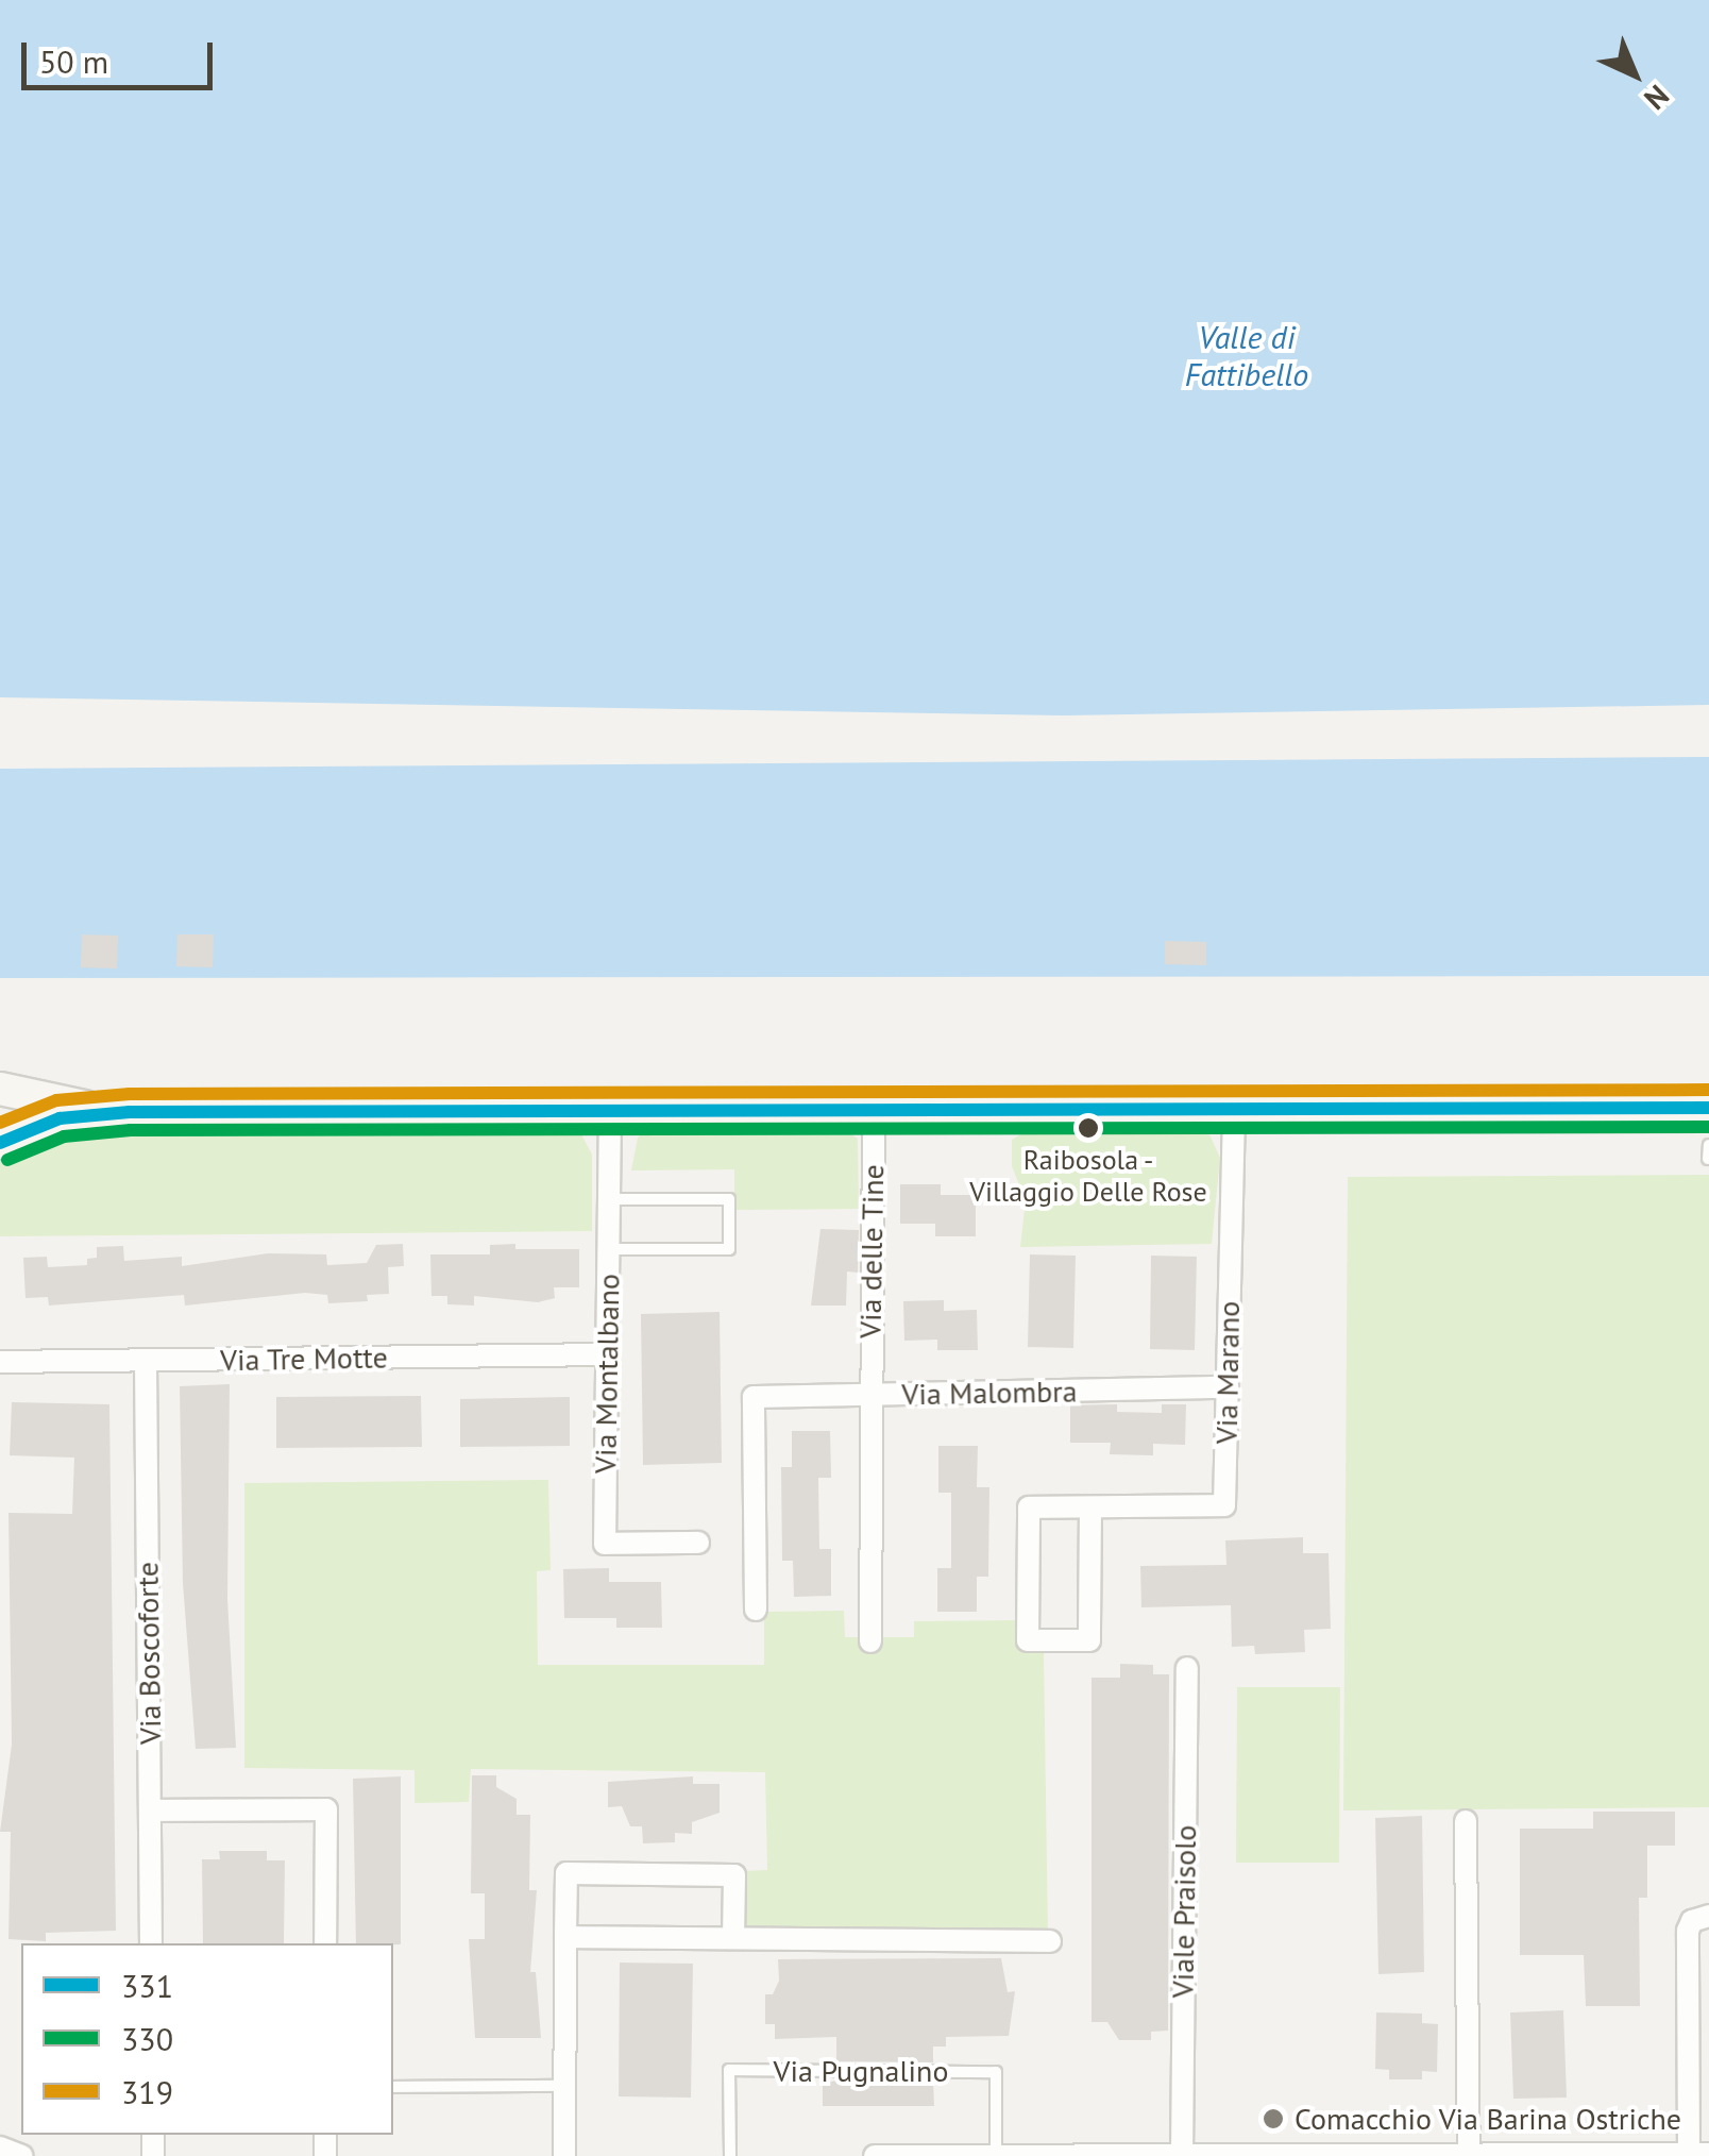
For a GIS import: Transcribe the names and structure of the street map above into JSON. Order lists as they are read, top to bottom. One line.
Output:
{"streets":{"street":["Via delle Tine","Via Tre Motte","Via Marano","Via Montalbano","Via Malombra","Via Boscoforte","Viale Praisolo"],"lane":["Via Pugnalino"]},"crossings":[["Via delle Tine","Via Malombra"],["Via Tre Motte","Via Montalbano"],["Via Tre Motte","Via Boscoforte"],["Via Marano","Via Malombra"]],"water":["Valle di Fattibello"],"places":["Raibosola - Villaggio Delle Rose","Comacchio Via Barina Ostriche"],"lines":["transit line 319","transit line 331","transit line 330"],"legend":["331","330","319"],"scale_bar":"50 m","north":"bottom right"}
